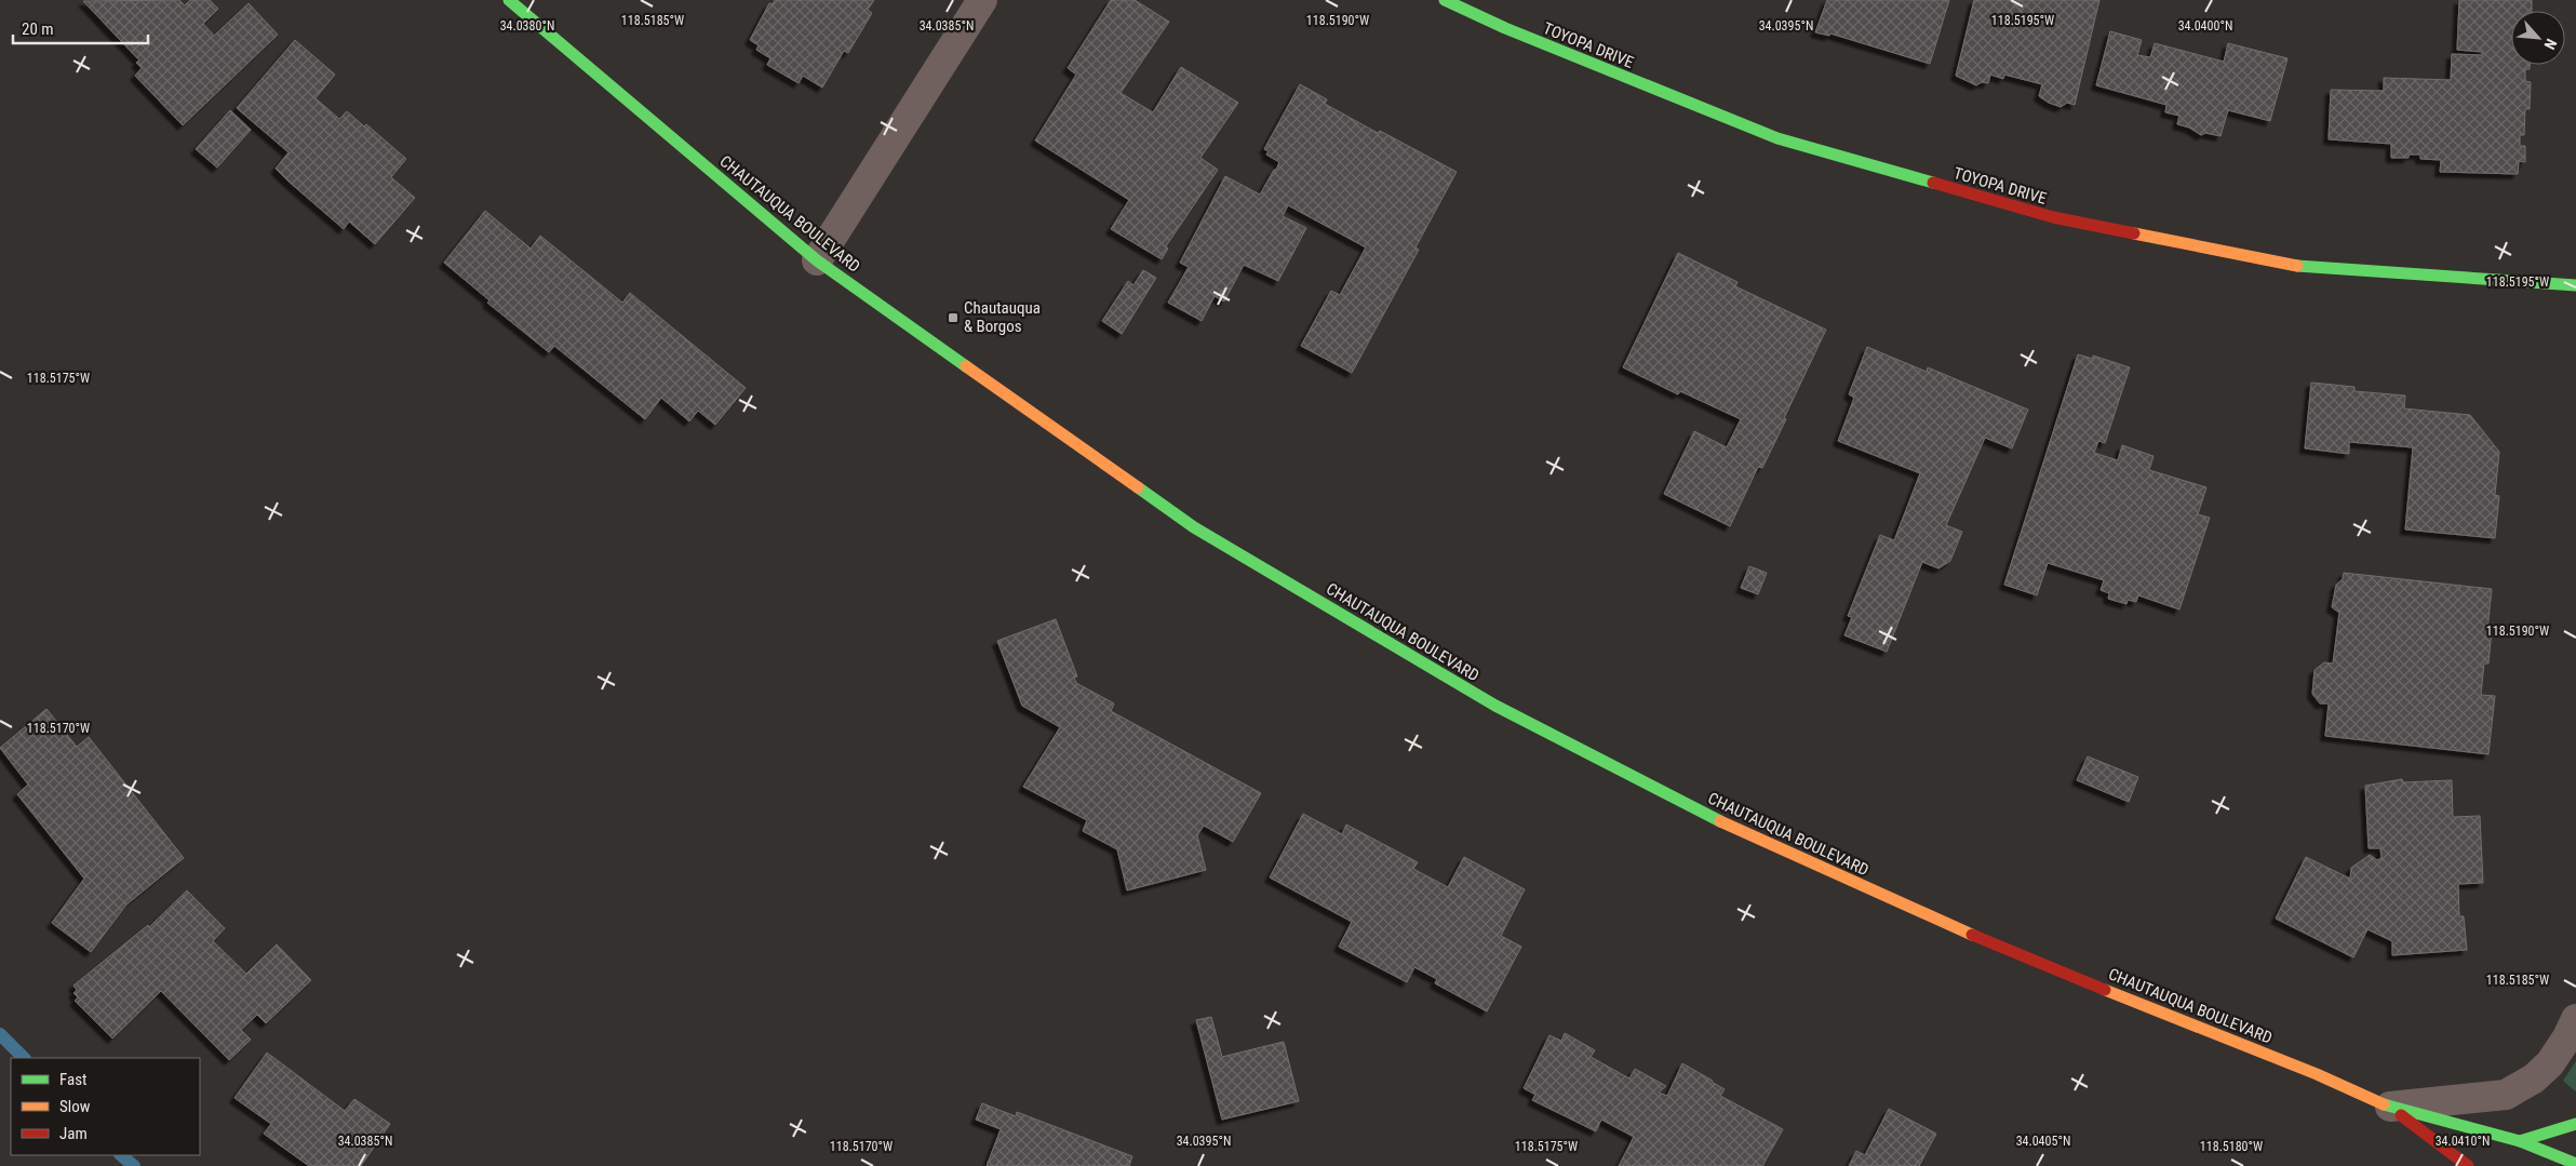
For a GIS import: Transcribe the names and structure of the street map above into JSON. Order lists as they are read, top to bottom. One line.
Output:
{"streets":{"street":["TOYOPA DRIVE","CHAUTAUQUA BOULEVARD"]},"places":{"transit":["Chautauqua & Borgos"]},"legend":["Fast","Slow","Jam"],"scale_bar":"20 m","north":"bottom right","coordinates":["118.5185°W","118.5190°W","118.5195°W","34.0380°N","34.0385°N","34.0395°N","34.0400°N","118.5175°W","118.5170°W","34.0405°N","34.0410°N","118.5180°W"]}
